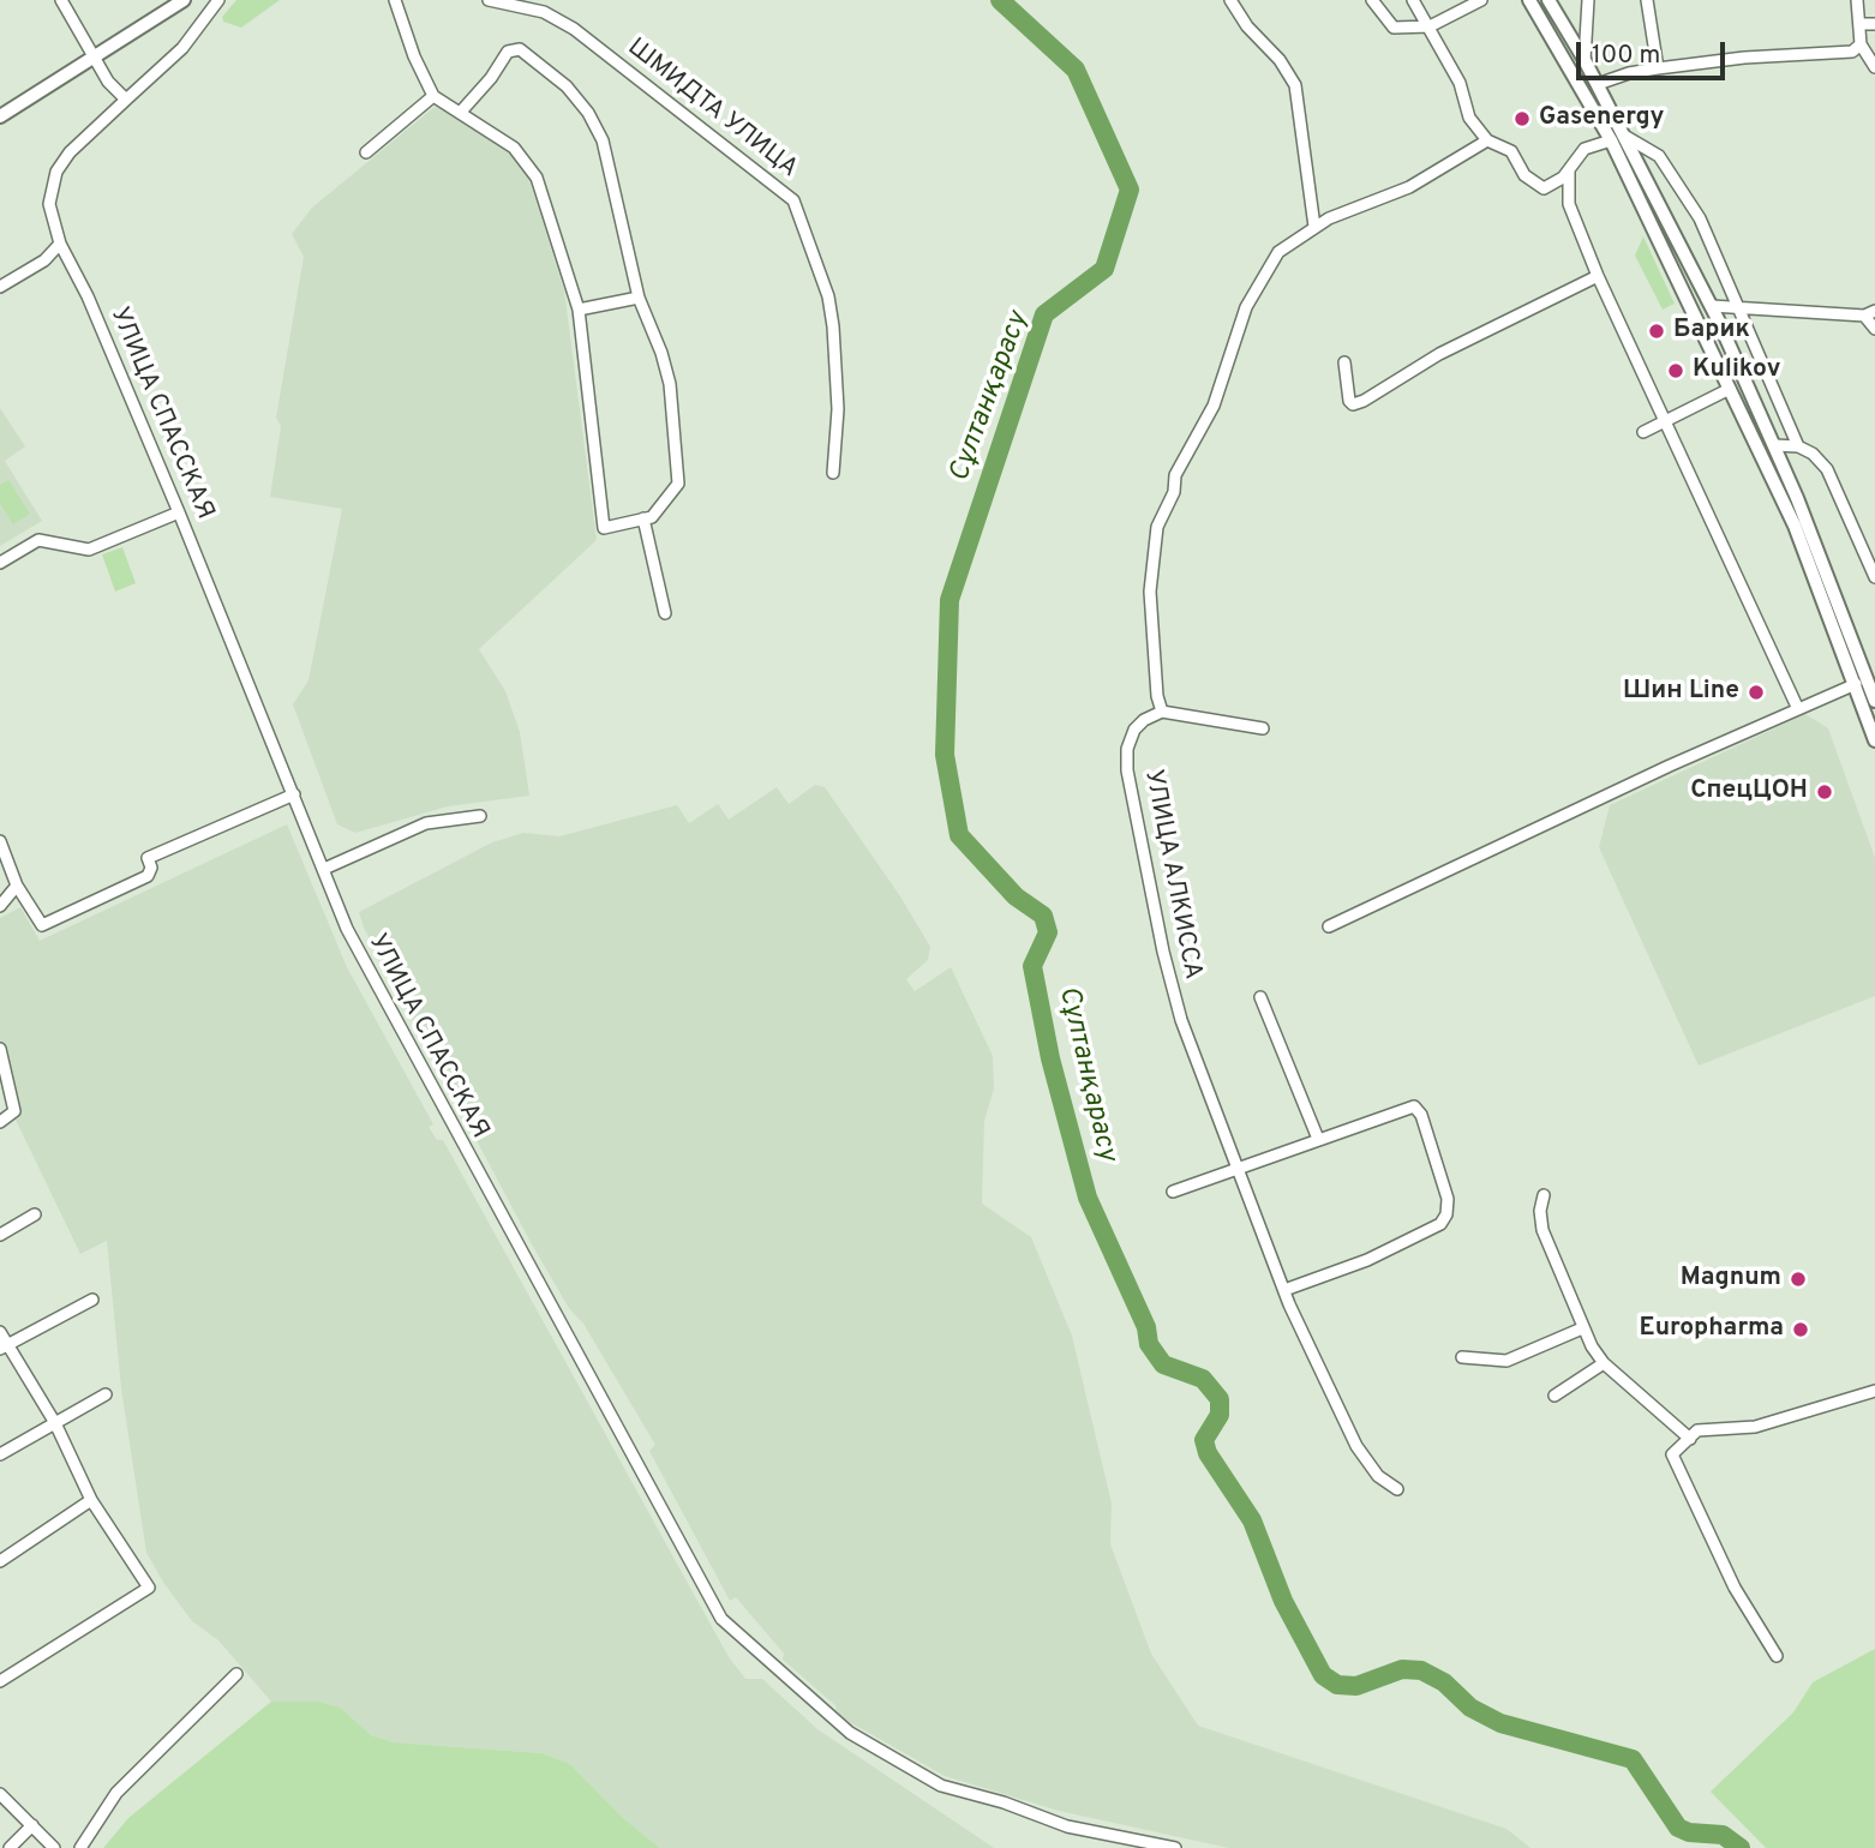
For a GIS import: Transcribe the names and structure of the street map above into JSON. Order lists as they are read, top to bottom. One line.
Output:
{"streets":{"street":["ШМИДТА УЛИЦА","УЛИЦА СПАССКАЯ","УЛИЦА АЛКИССА"]},"water":["Сұлтанқарасу"],"places":["Gasenergy","Барик","Kulikov","Шин Line","СпецЦОН","Magnum","Europharma"],"scale_bar":"100 m"}
